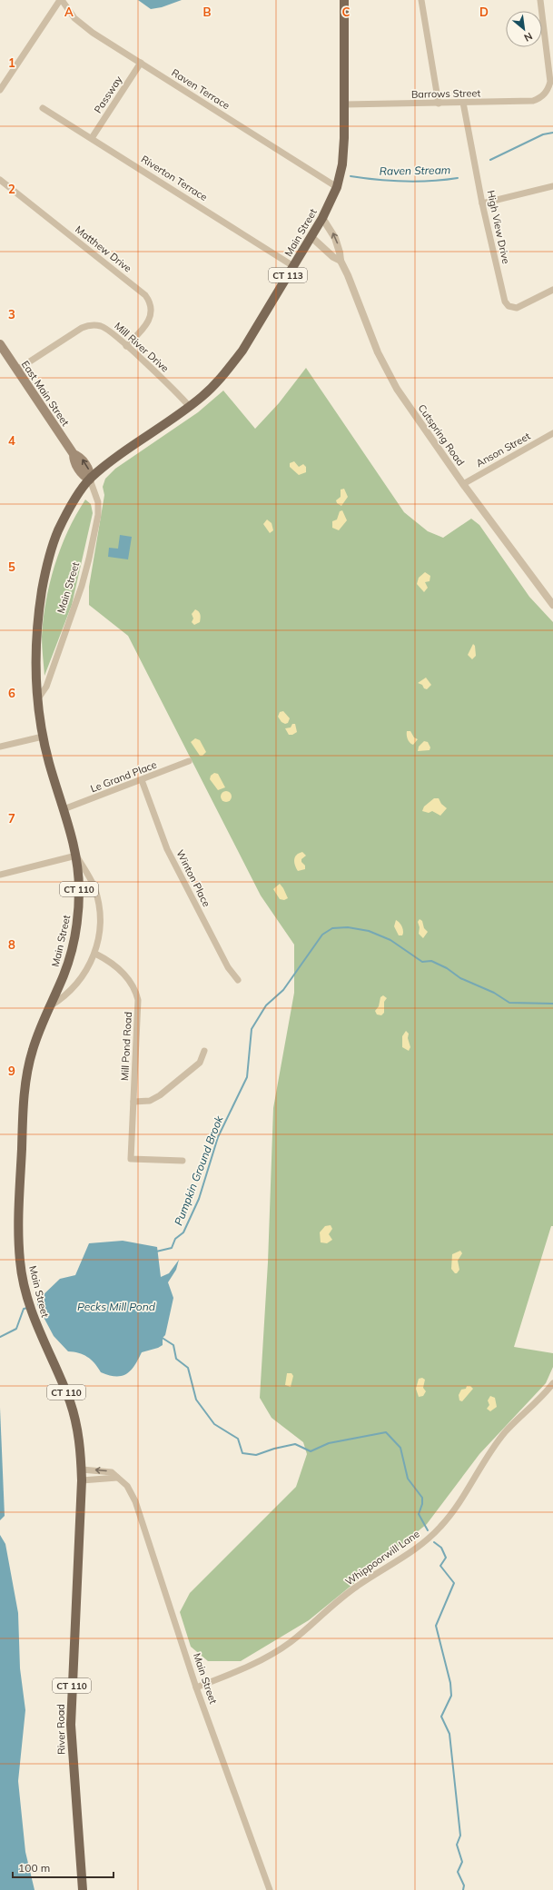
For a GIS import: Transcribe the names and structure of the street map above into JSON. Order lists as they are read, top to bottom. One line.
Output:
{"streets":{"main road":["Main Street","CT 113","East Main Street","CT 110","River Road"],"street":["Raven Terrace","Barrows Street","Passway","Riverton Terrace","High View Drive","Matthew Drive","Mill River Drive","Cutspring Road","Anson Street","Le Grand Place","Winton Place","Mill Pond Road","Whippoorwill Lane"]},"crossings":[["Raven Terrace","Passway"],["Raven Terrace","Main Street"],["Barrows Street","High View Drive"],["Barrows Street","Main Street"],["Passway","Riverton Terrace"],["Riverton Terrace","Main Street"],["Main Street","Mill River Drive"],["Main Street","East Main Street"],["Main Street","Cutspring Road"],["Main Street","Le Grand Place"],["Main Street","Mill Pond Road"],["Main Street","Whippoorwill Lane"],["Main Street","River Road"],["Matthew Drive","Mill River Drive"],["Mill River Drive","East Main Street"],["Cutspring Road","Anson Street"],["Le Grand Place","Winton Place"]],"water":["Raven Stream","Pumpkin Ground Brook","Pecks Mill Pond"],"scale_bar":"100 m","north":"bottom right","grid":{"columns":["A","B","C","D"],"rows":["1","2","3","4","5","6","7","8","9"]}}
